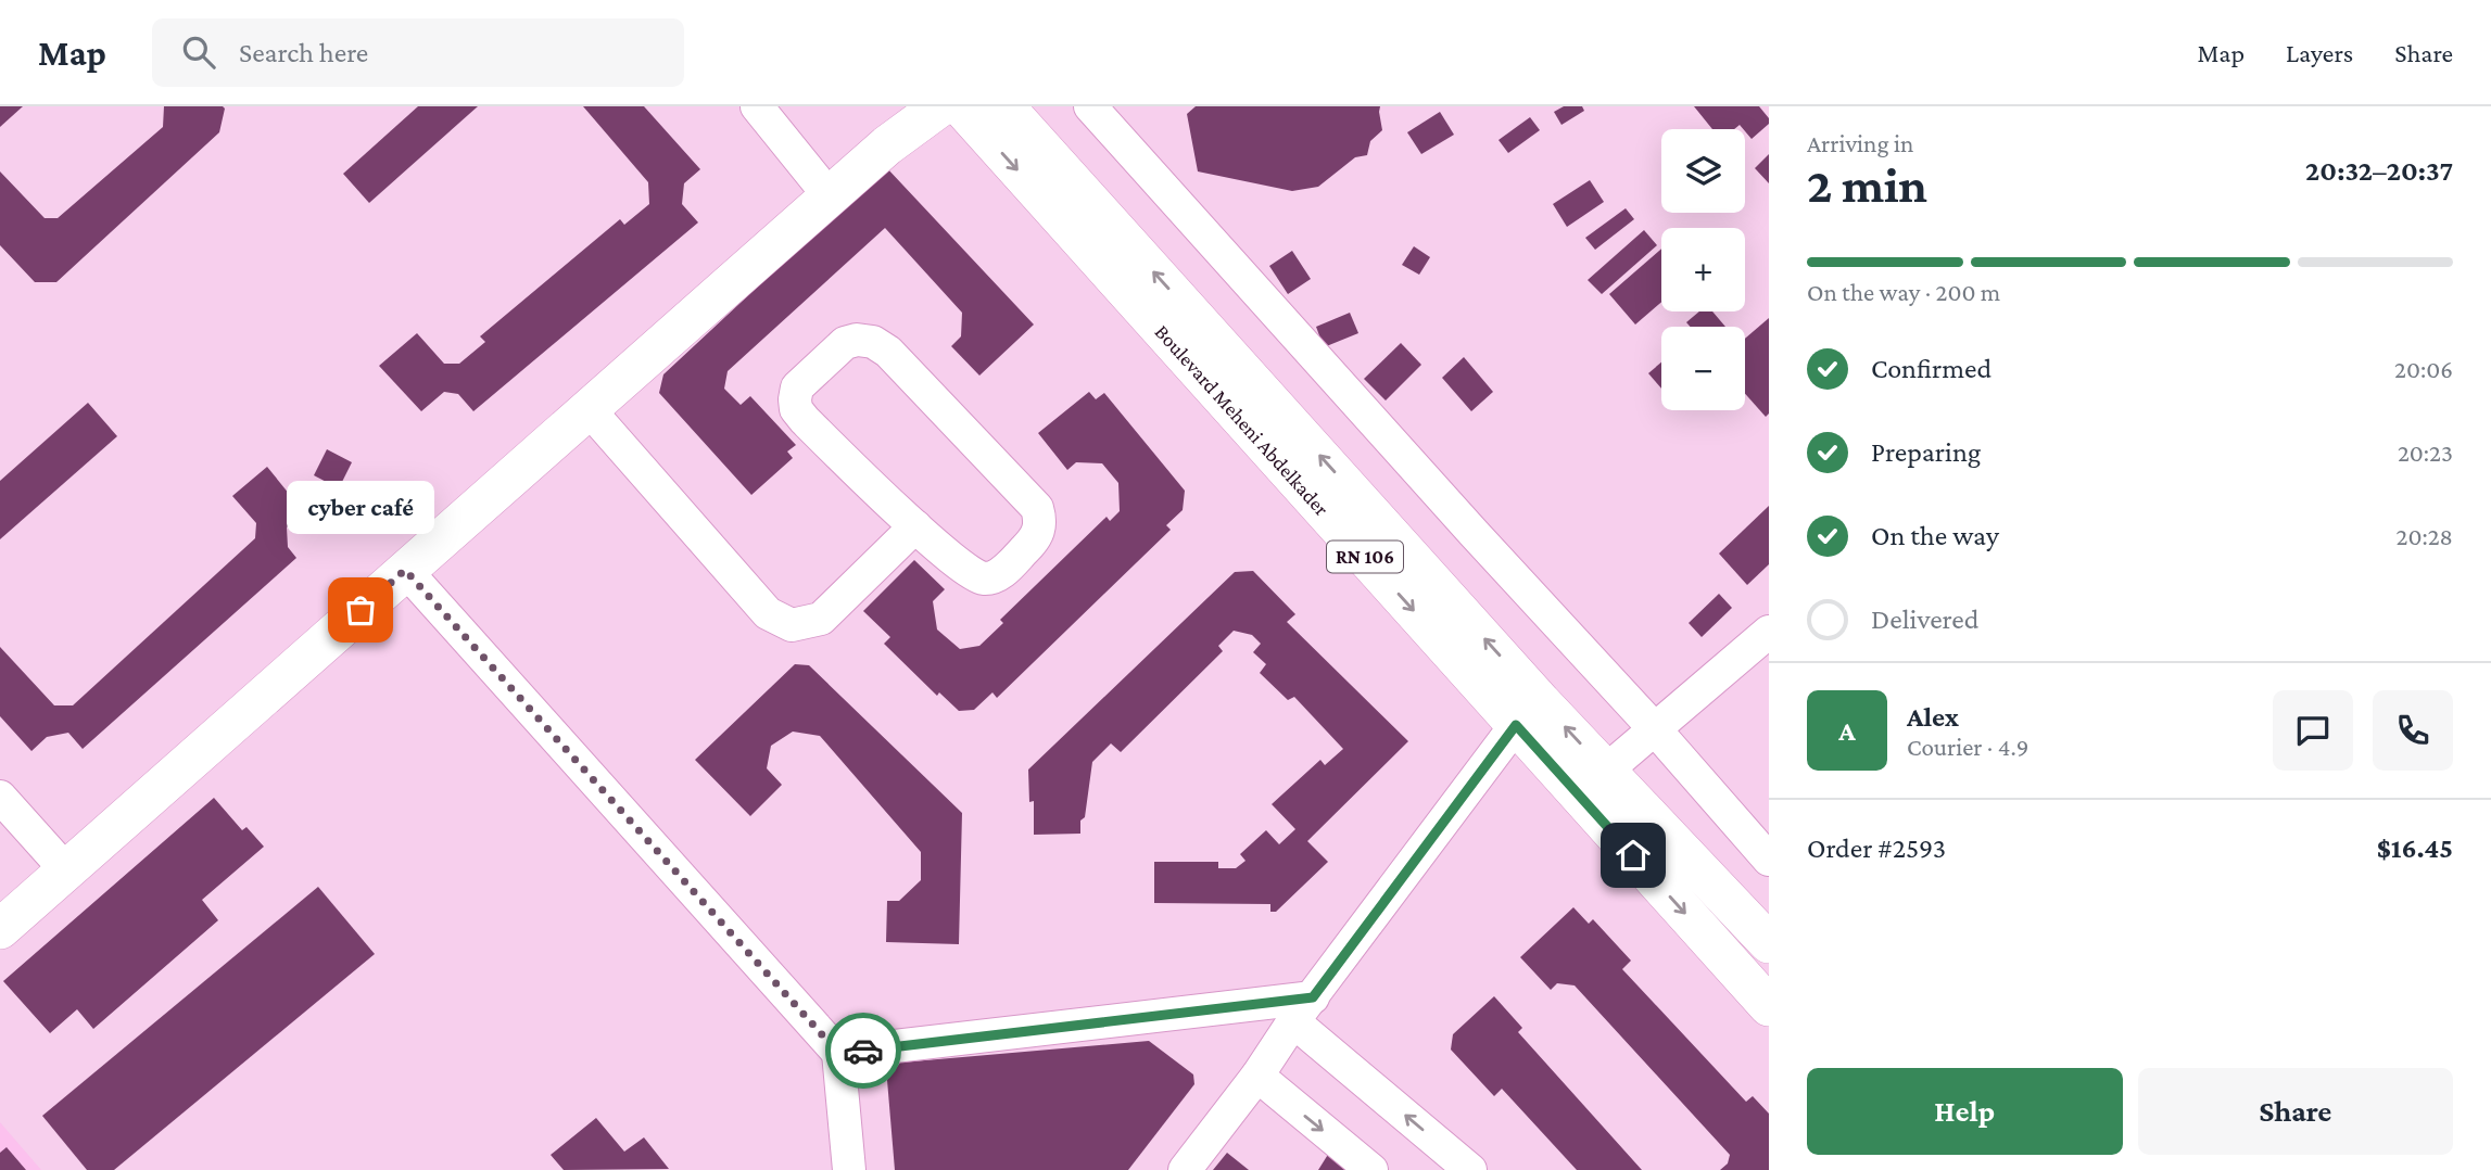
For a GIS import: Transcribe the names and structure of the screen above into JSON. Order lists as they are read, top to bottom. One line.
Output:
{"streets":{"main road":["Boulevard Meheni Abdelkader","RN 106"]},"places":["cyber café"],"page":{"header":"Map","search":"Search here","nav":["Map","Layers","Share"],"heading":["2 min","Arriving in","20:32–20:37"],"panel":["Alex","Courier · 4.9","Order #2593","$16.45"],"map_buttons":["+","−"],"bar":"On the way · 200 m","list":[["Confirmed","20:06"],["Preparing","20:23"],["On the way","20:28"],"Delivered"],"bubble":"cyber café","round":"A","buttons":["Help","Share"]}}
